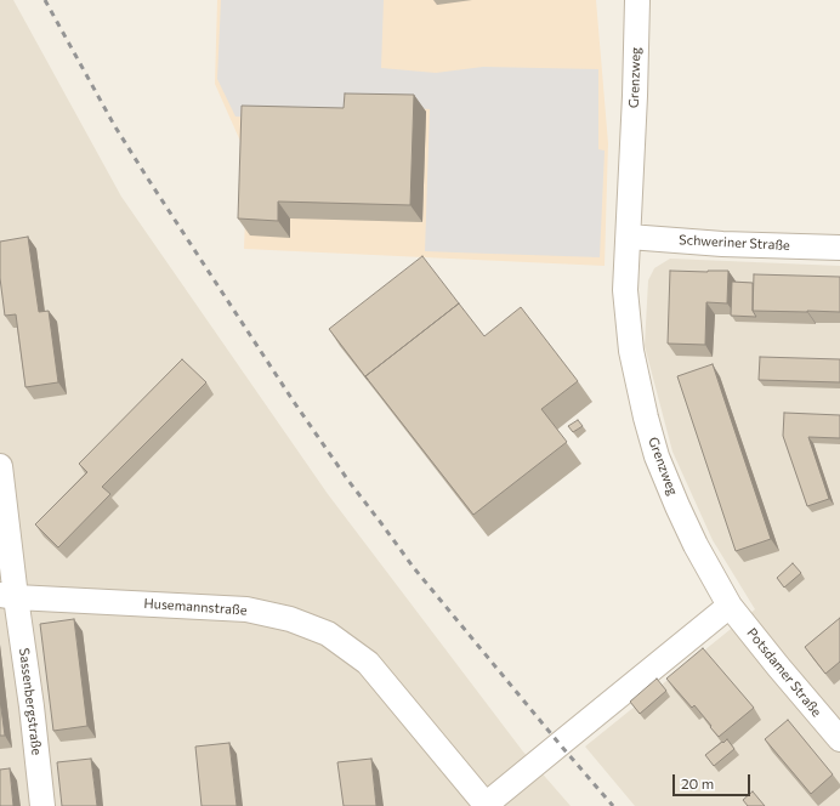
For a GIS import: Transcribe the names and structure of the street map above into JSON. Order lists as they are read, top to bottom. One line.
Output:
{"streets":{"street":["Grenzweg","Schweriner Straße","Husemannstraße","Potsdamer Straße","Sassenbergstraße"]},"crossings":[["Grenzweg","Schweriner Straße"],["Grenzweg","Potsdamer Straße"],["Husemannstraße","Sassenbergstraße"]],"scale_bar":"20 m"}
